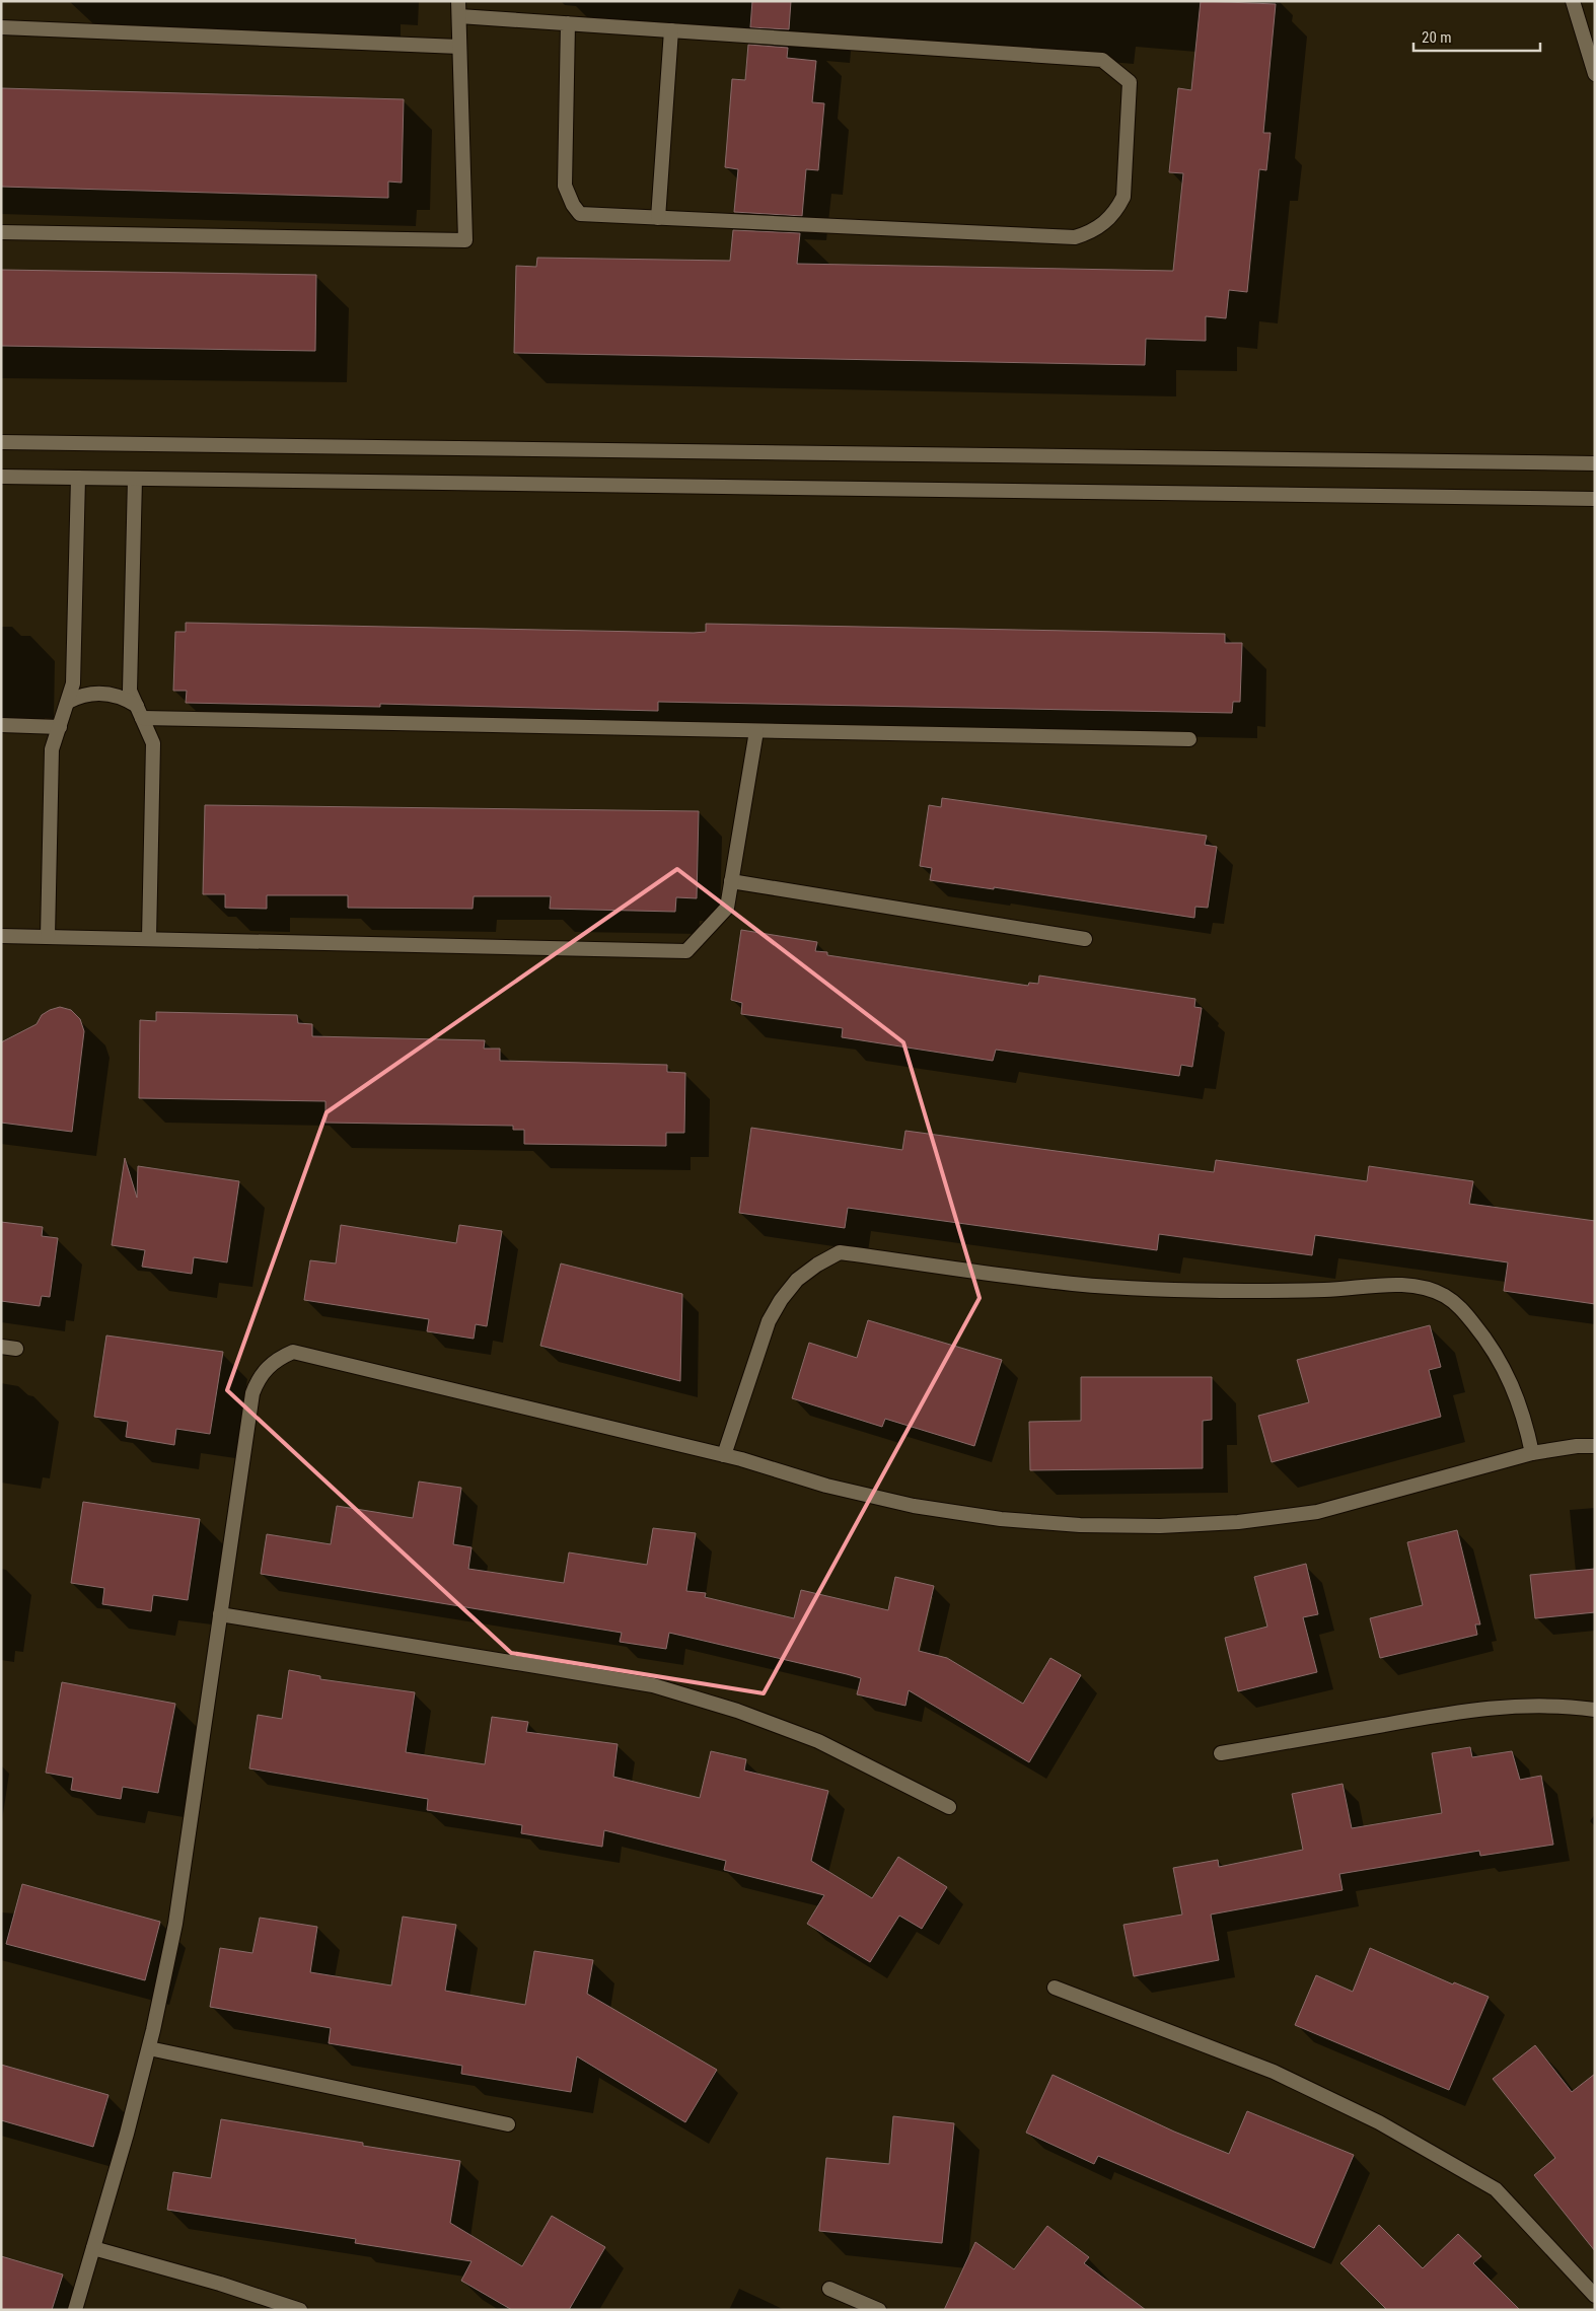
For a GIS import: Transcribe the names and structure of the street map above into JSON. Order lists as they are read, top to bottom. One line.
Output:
{"scale_bar":"20 m"}
